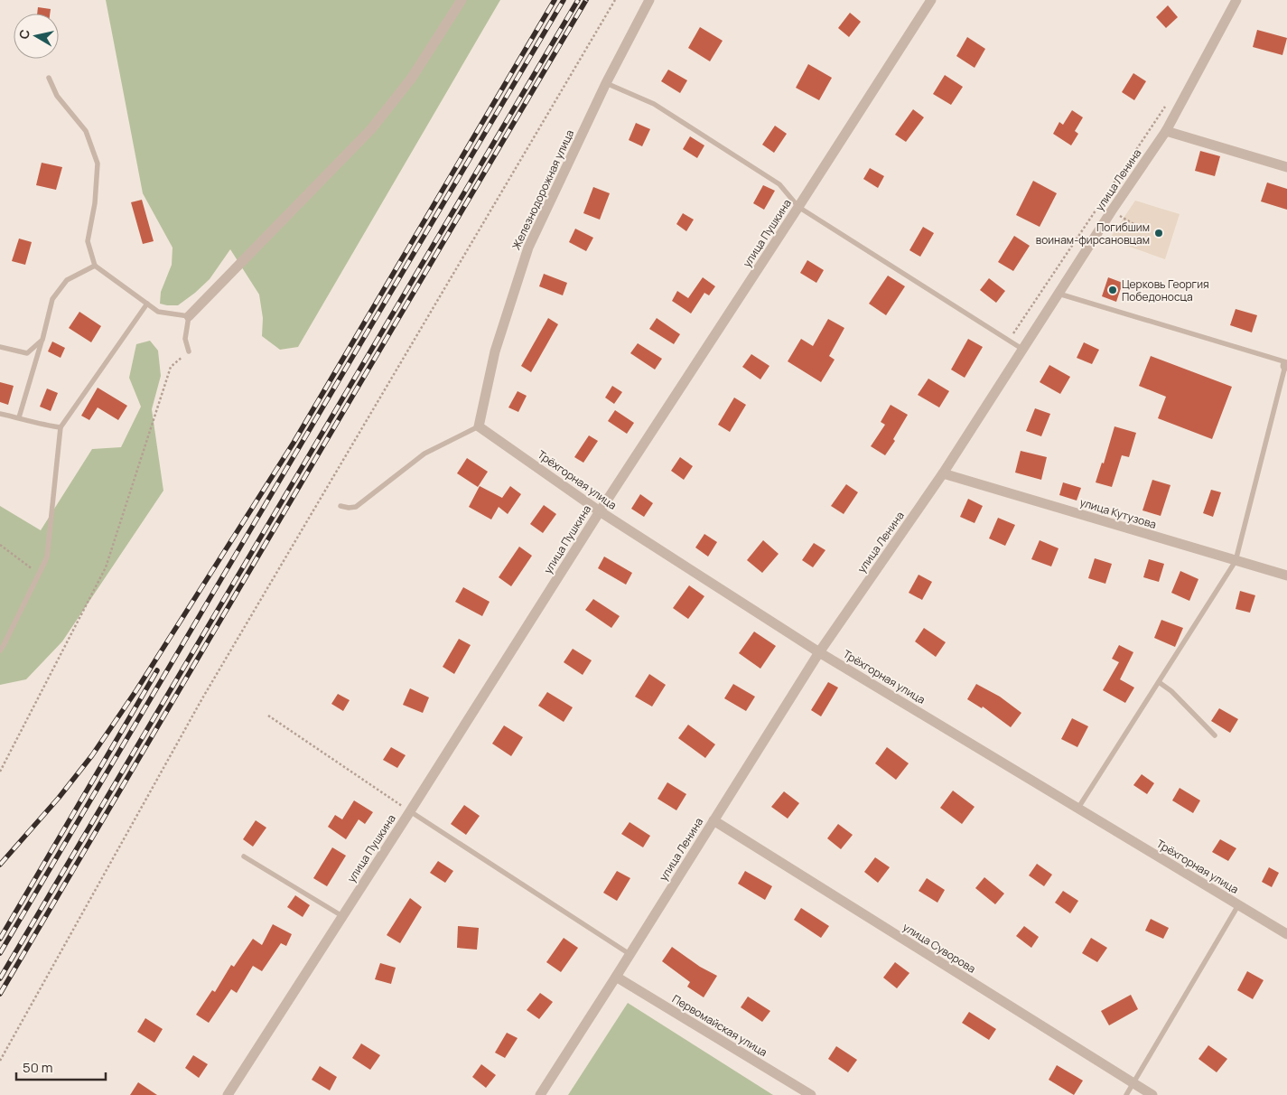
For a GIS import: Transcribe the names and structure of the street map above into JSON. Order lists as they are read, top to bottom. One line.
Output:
{"streets":{"street":["улица Ленина","Железнодорожная улица","улица Пушкина","Трёхгорная улица","улица Кутузова","улица Суворова","Первомайская улица"]},"crossings":[["улица Ленина","Трёхгорная улица"],["улица Ленина","улица Кутузова"],["улица Ленина","улица Суворова"],["улица Ленина","Первомайская улица"],["Железнодорожная улица","Трёхгорная улица"],["улица Пушкина","Трёхгорная улица"]],"places":["Погибшим воинам-фирсановцам","Церковь Георгия Победоносца"],"scale_bar":"50 m","north":"left"}
